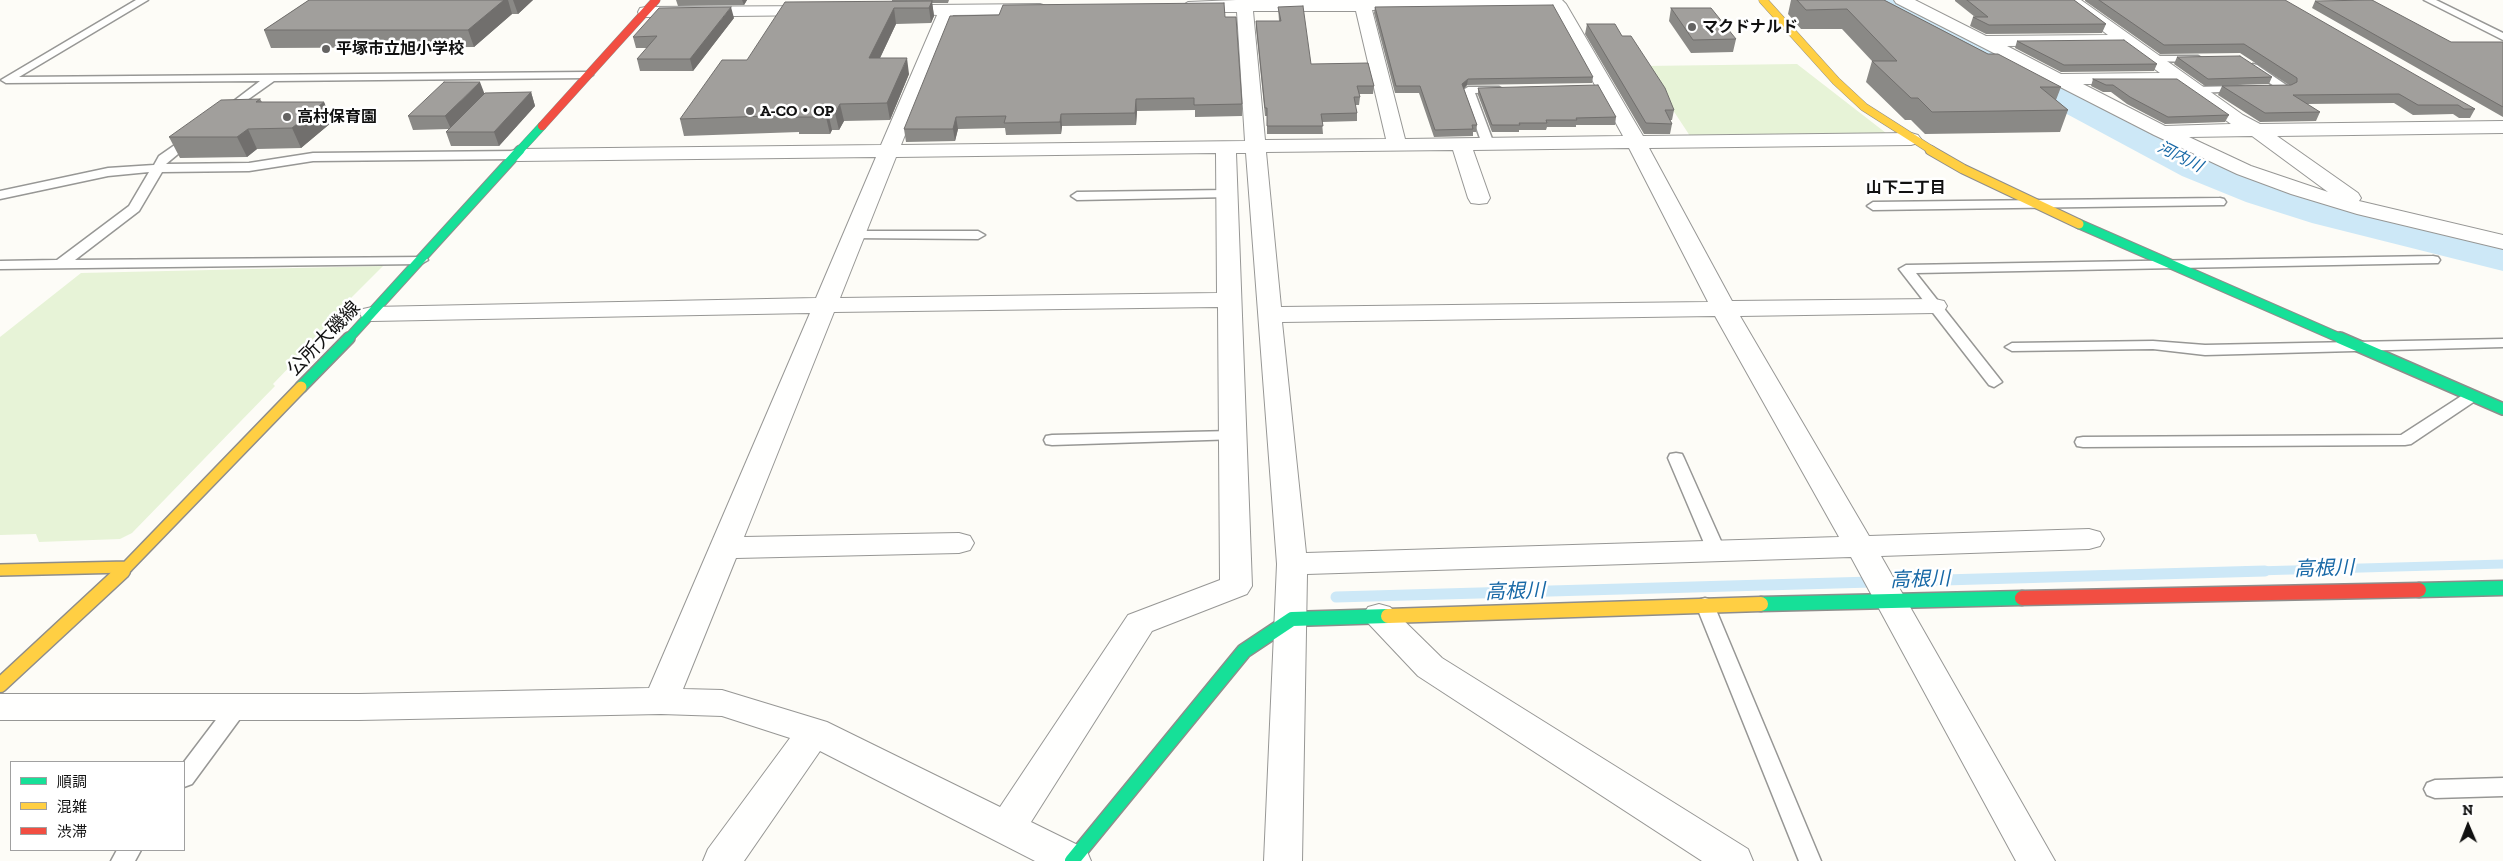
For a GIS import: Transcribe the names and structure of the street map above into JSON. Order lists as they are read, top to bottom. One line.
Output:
{"streets":{"street":["公所大磯線"]},"districts":["山下二丁目"],"water":["河内川","高根川"],"places":["マクドナルド","平塚市立旭小学校","A-CO・OP","高村保育園"],"legend":["順調","混雑","渋滞"],"north":"top"}
